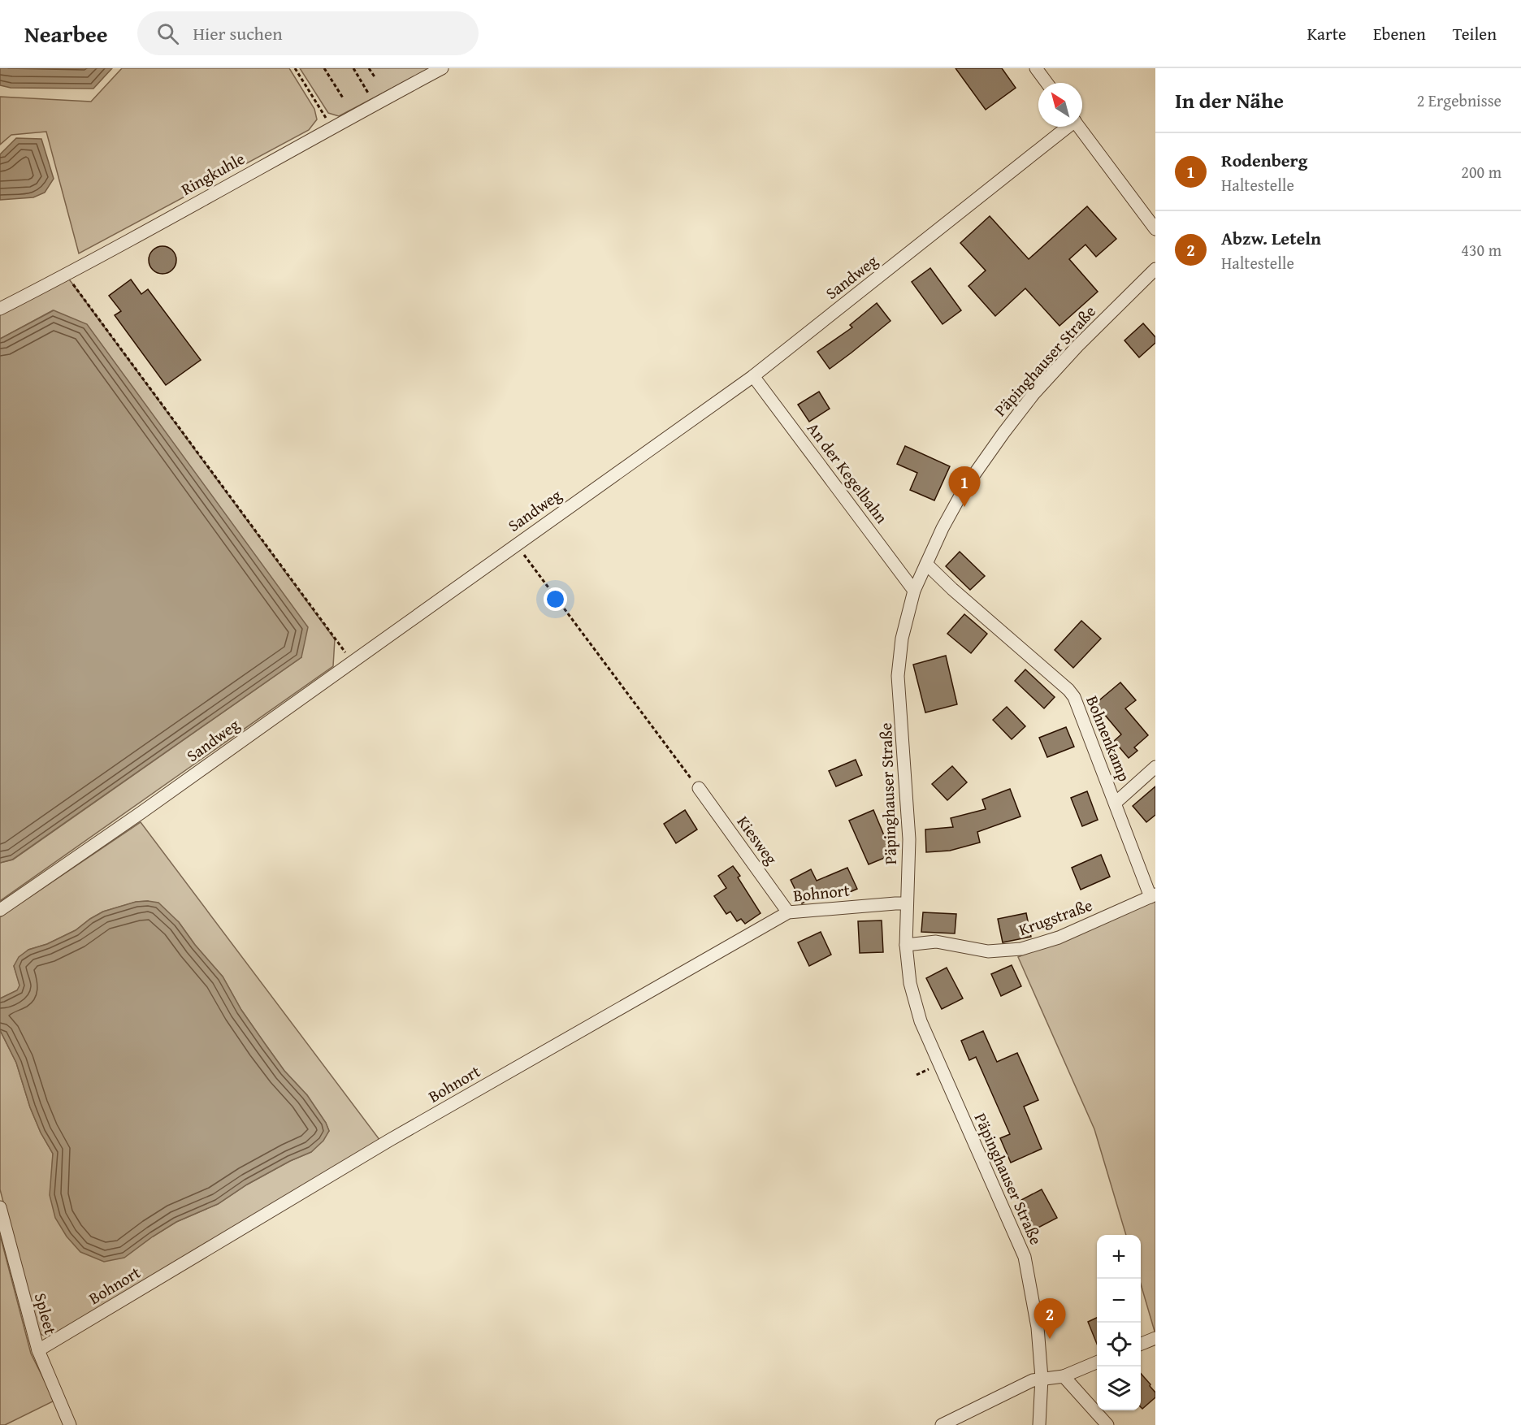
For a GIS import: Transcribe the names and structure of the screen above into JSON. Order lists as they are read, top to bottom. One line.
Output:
{"streets":{"street":["Ringkuhle","Sandweg","Päpinghauser Straße","An der Kegelbahn","Bohnenkamp","Kiesweg","Bohnort","Krugstraße","Spleet"]},"crossings":[["Sandweg","An der Kegelbahn"],["Päpinghauser Straße","An der Kegelbahn"],["Päpinghauser Straße","Bohnenkamp"],["Päpinghauser Straße","Bohnort"],["Päpinghauser Straße","Krugstraße"],["Bohnenkamp","Krugstraße"],["Kiesweg","Bohnort"],["Bohnort","Spleet"]],"north":"top left","page":{"header":"Nearbee","search":"Hier suchen","nav":["Karte","Ebenen","Teilen"],"heading":["In der Nähe","2 Ergebnisse"],"list":[{"mark":"1","name":"Rodenberg","note":"Haltestelle","value":"200 m"},{"mark":"2","name":"Abzw. Leteln","note":"Haltestelle","value":"430 m"}],"pins":["1","2"],"map_buttons":["+","−"]}}
